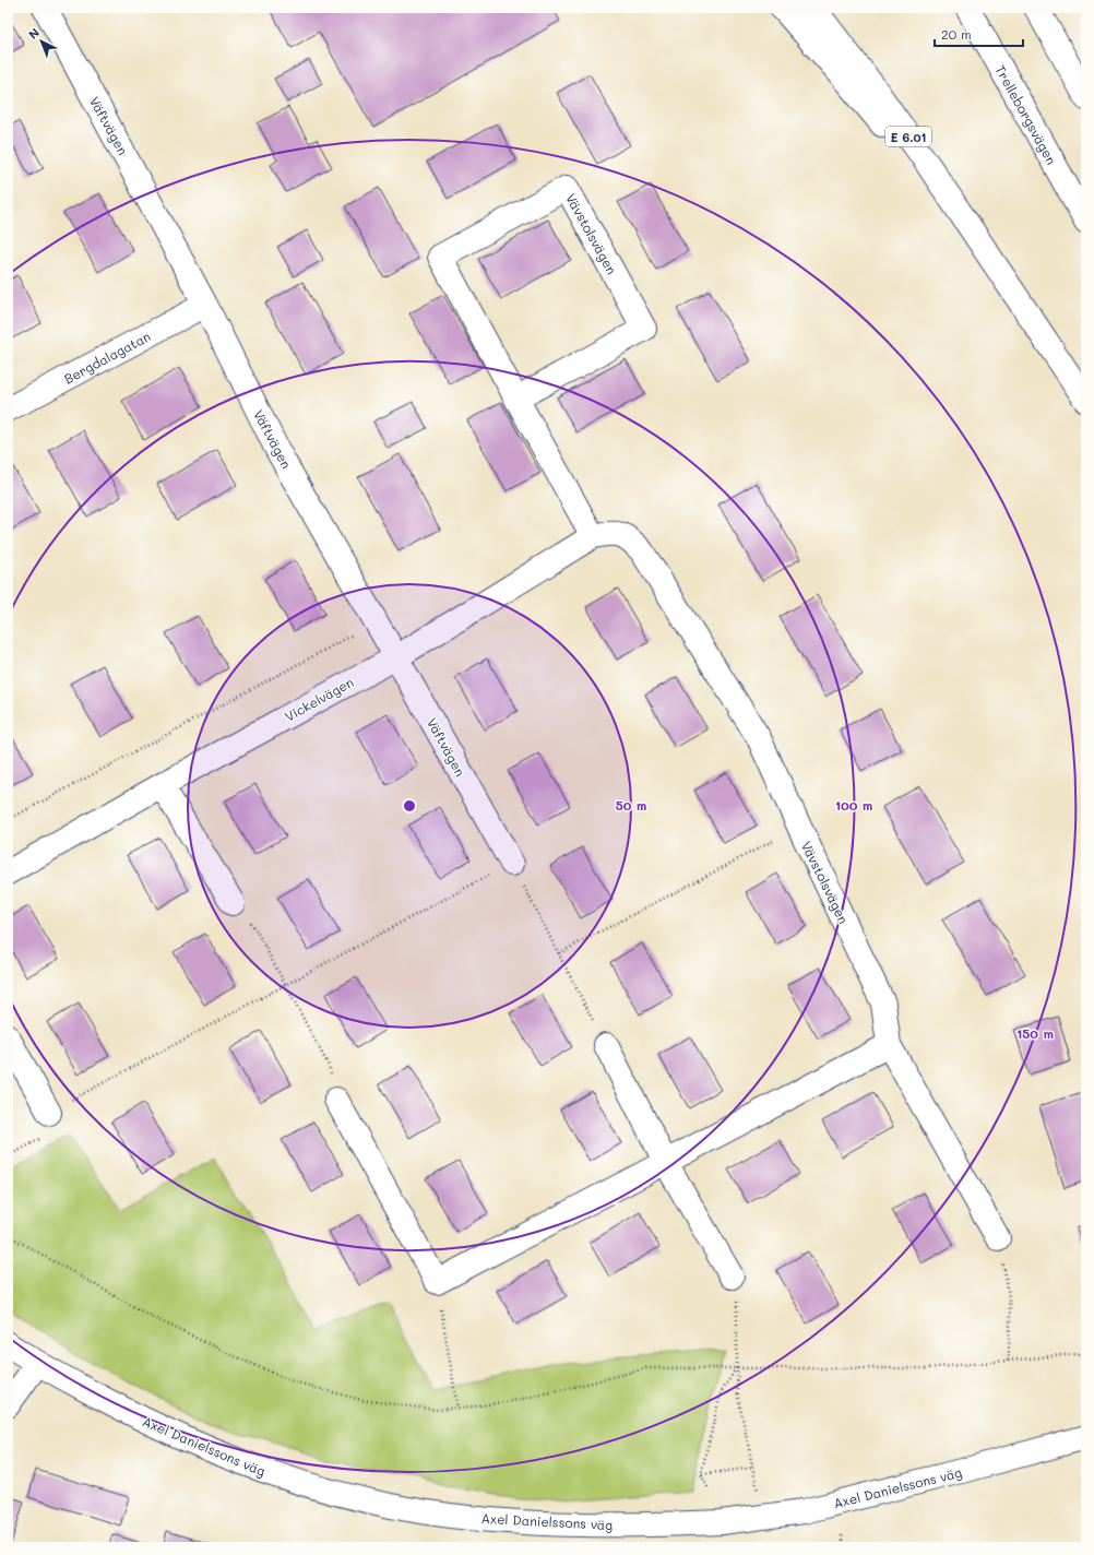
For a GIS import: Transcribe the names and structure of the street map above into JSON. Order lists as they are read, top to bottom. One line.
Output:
{"streets":{"main road":["Trelleborgsvägen","Väftvägen","E 6.01","Vävstolsvägen","Bergdalagatan","Vickelvägen","Axel Danielssons väg"]},"crossings":[["Väftvägen","Bergdalagatan"],["Väftvägen","Vickelvägen"],["Vävstolsvägen","Vickelvägen"]],"scale_bar":"20 m","north":"top left","rings":["50 m","100 m","150 m"]}
